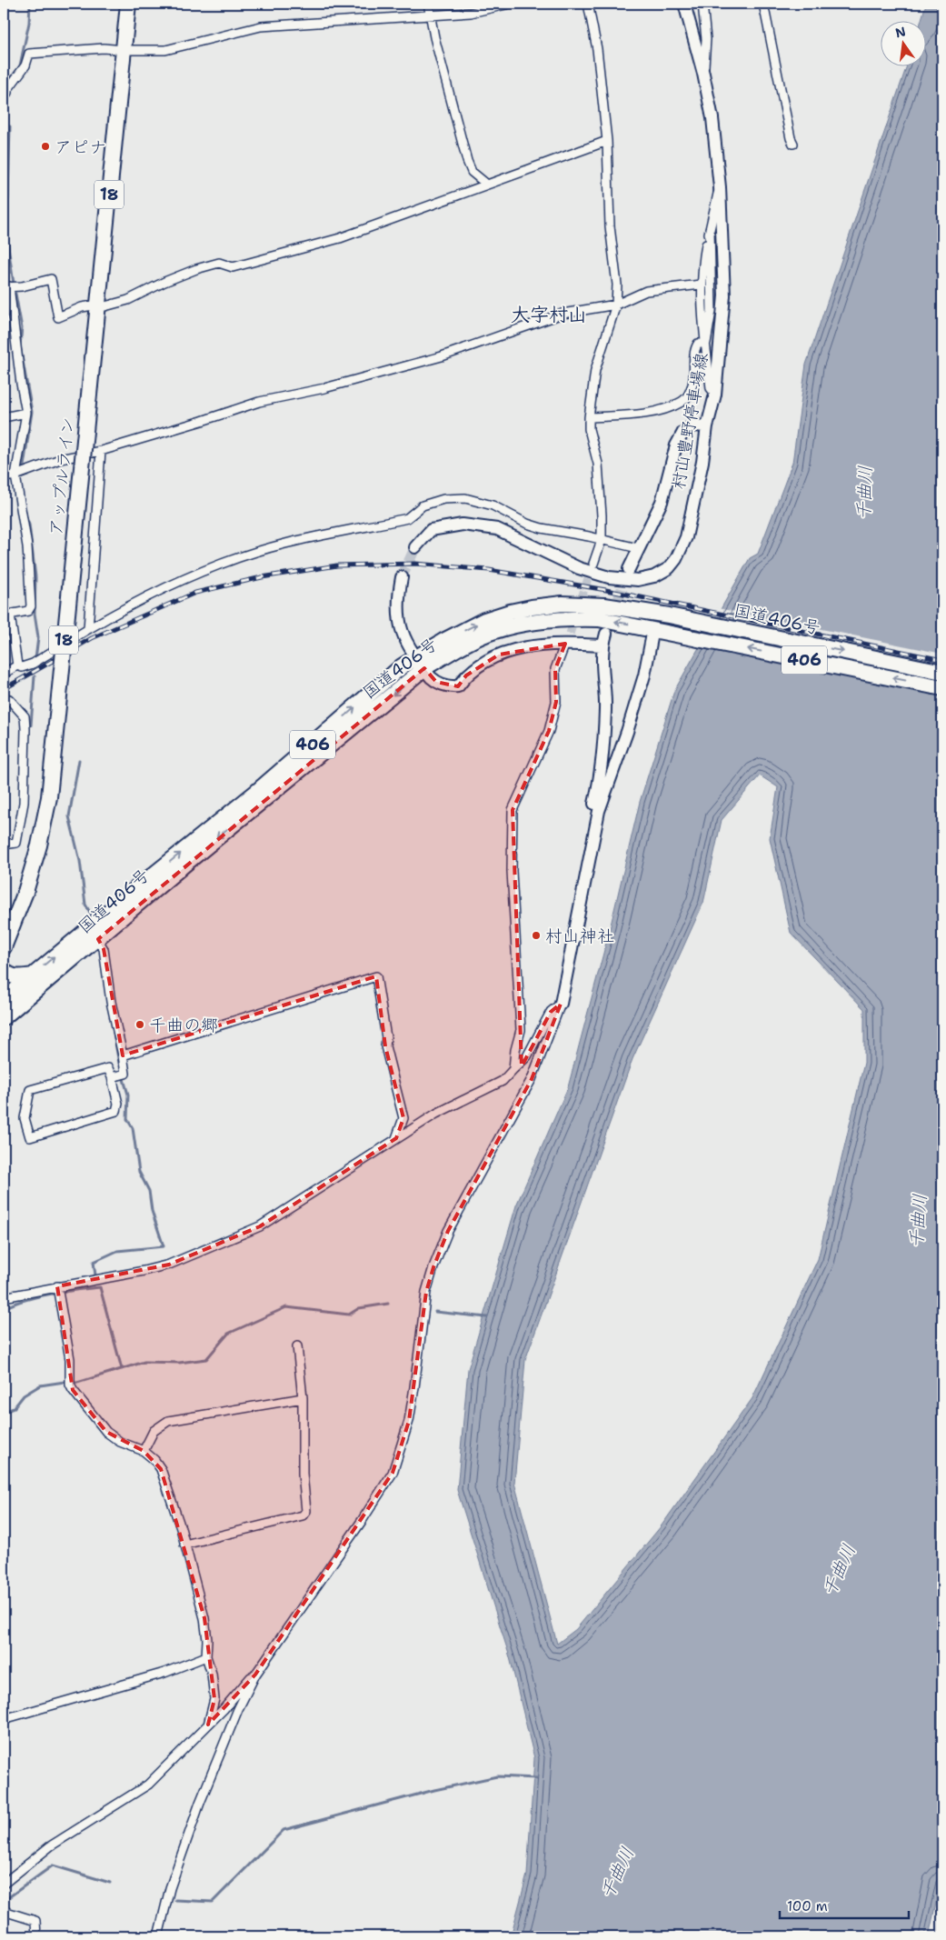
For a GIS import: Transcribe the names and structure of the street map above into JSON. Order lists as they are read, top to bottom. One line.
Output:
{"streets":{"highway":["18","アップルライン","国道406号","406"],"street":["村山豊野停車場線"]},"districts":["大字村山"],"water":["千曲川"],"places":["アピナ","村山神社","千曲の郷"],"scale_bar":"100 m","north":"top"}
